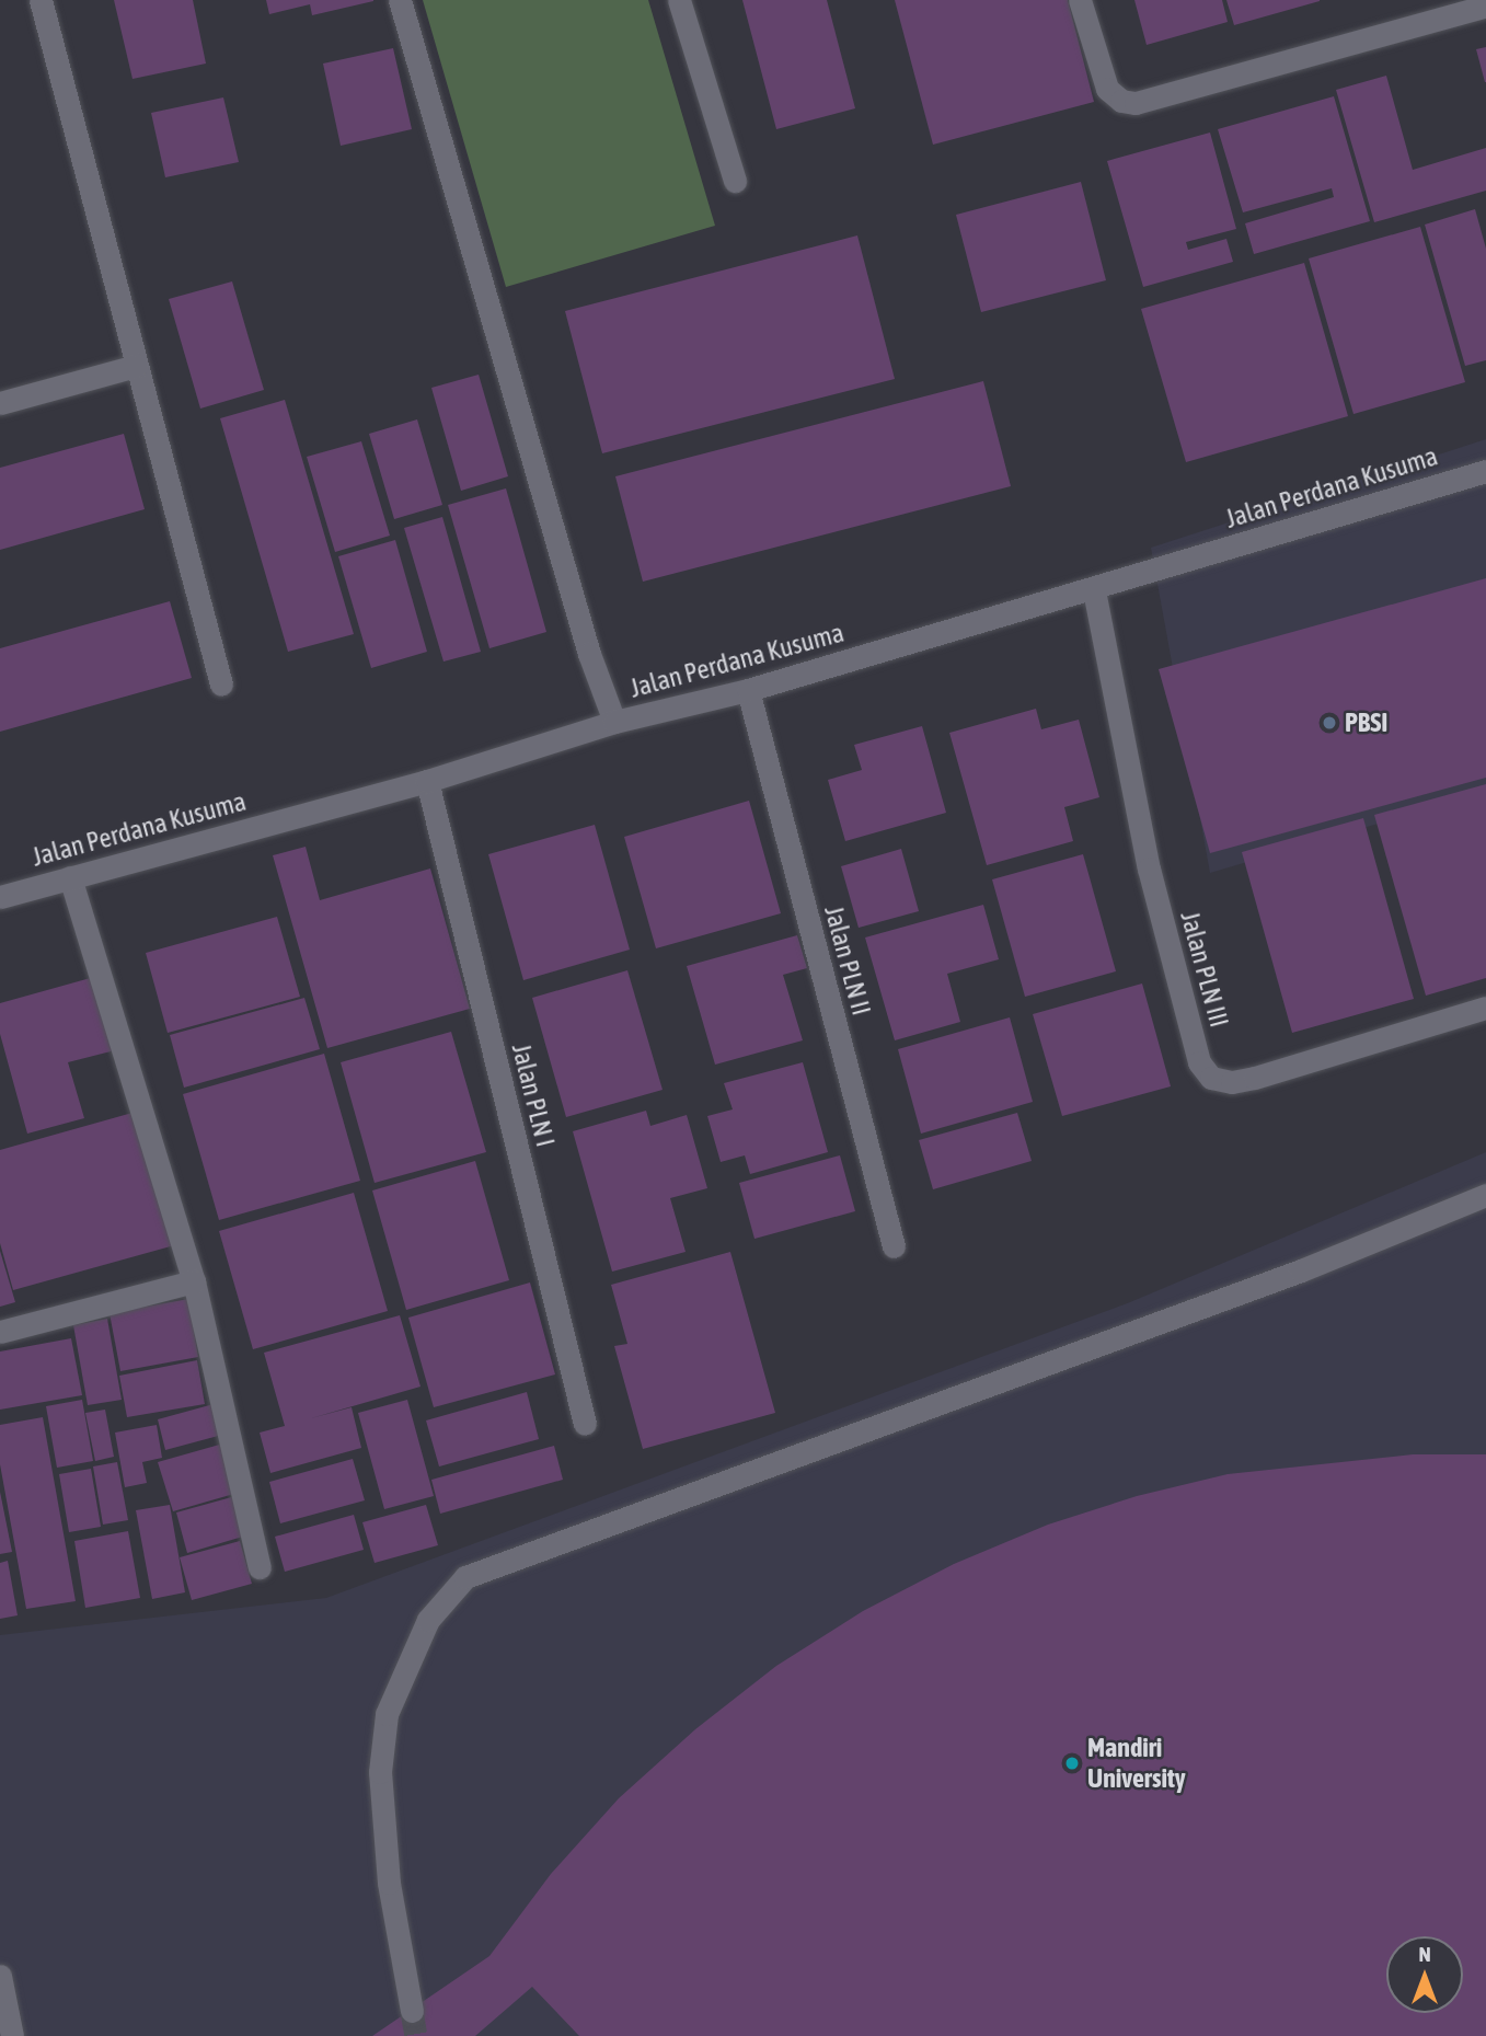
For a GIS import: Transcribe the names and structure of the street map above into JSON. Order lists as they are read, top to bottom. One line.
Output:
{"streets":{"street":["Jalan Perdana Kusuma","Jalan PLN II","Jalan PLN III","Jalan PLN I"]},"crossings":[["Jalan Perdana Kusuma","Jalan PLN II"],["Jalan Perdana Kusuma","Jalan PLN III"],["Jalan Perdana Kusuma","Jalan PLN I"]],"places":["PBSI","Mandiri University"],"north":"top"}
